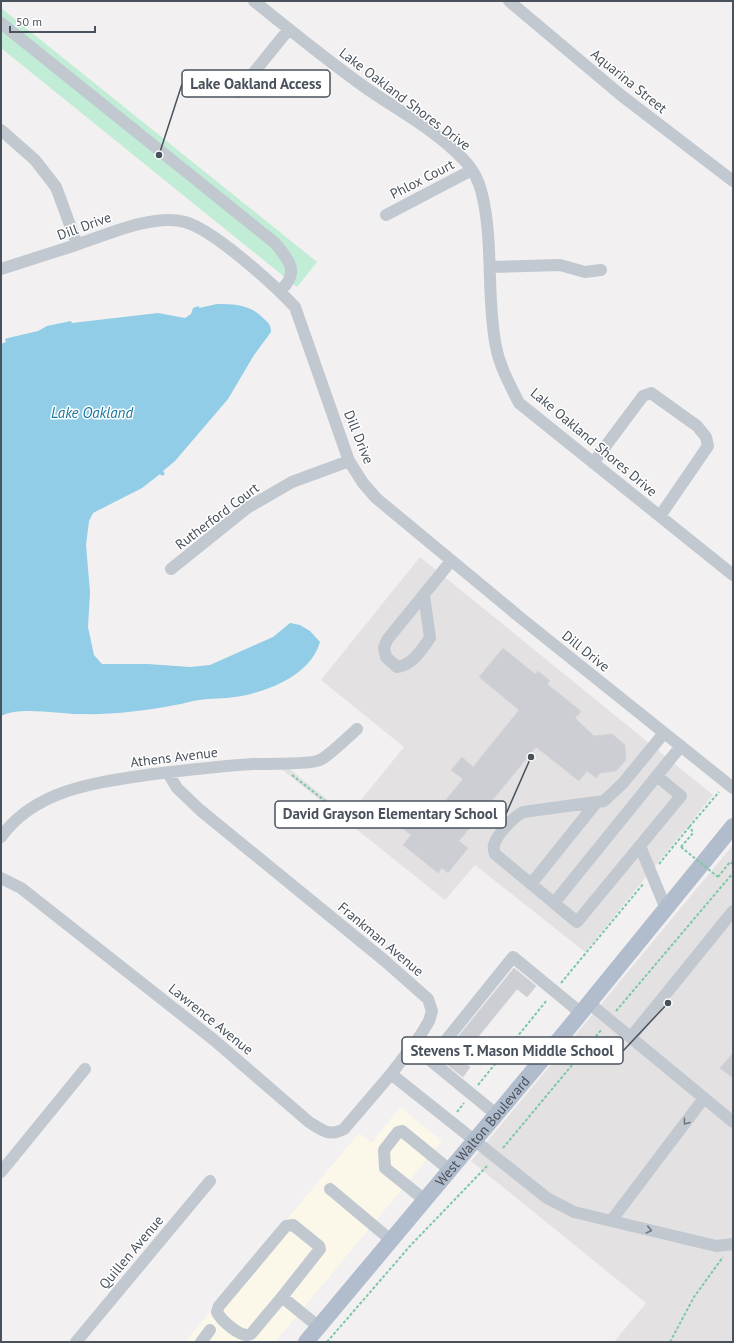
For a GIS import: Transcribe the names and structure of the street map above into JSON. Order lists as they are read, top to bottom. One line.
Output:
{"streets":{"main road":["West Walton Boulevard"],"street":["Aquarina Street","Lake Oakland Shores Drive","Phlox Court","Dill Drive","Rutherford Court","Athens Avenue","Frankman Avenue","Lawrence Avenue","Quillen Avenue"]},"crossings":[["Lake Oakland Shores Drive","Phlox Court"],["Dill Drive","Rutherford Court"],["Athens Avenue","Frankman Avenue"],["Frankman Avenue","Lawrence Avenue"]],"water":["Lake Oakland"],"places":["Lake Oakland Access","David Grayson Elementary School","Stevens T. Mason Middle School"],"scale_bar":"50 m"}
